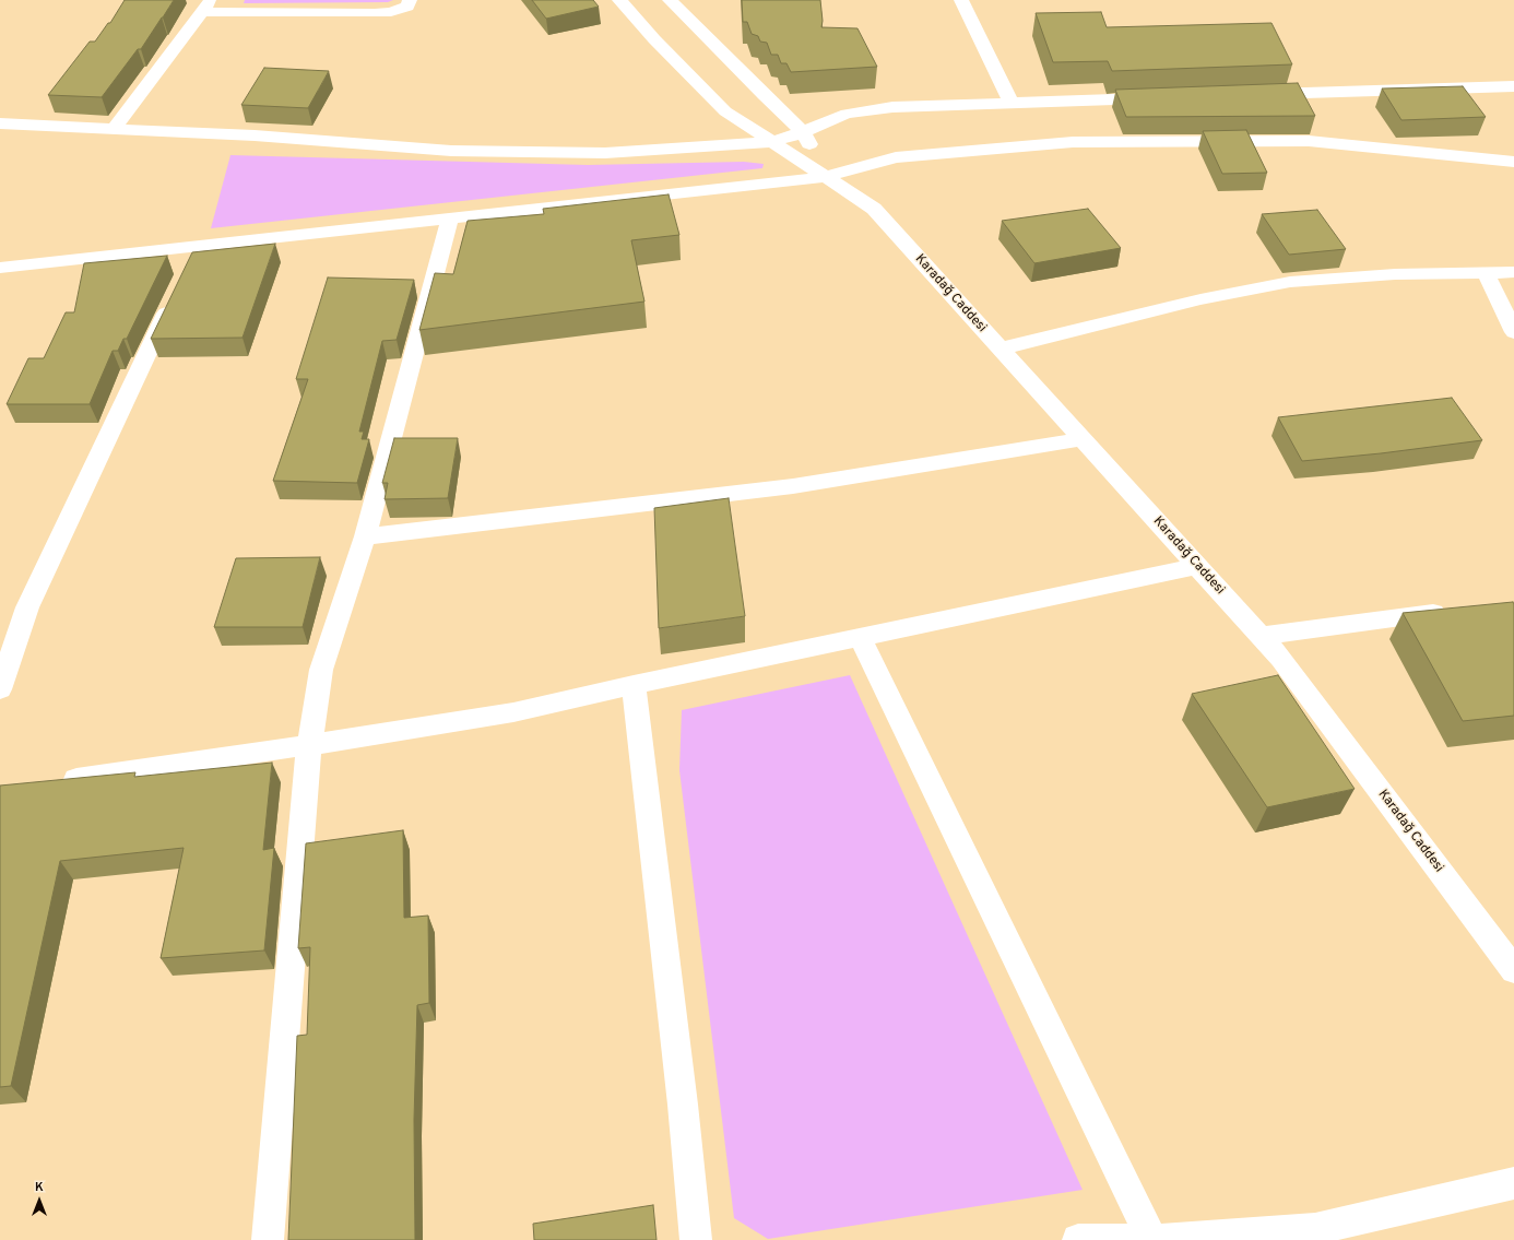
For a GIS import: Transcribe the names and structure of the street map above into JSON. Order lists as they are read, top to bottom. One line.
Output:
{"streets":{"street":["Karadağ Caddesi"]},"north":"top"}
